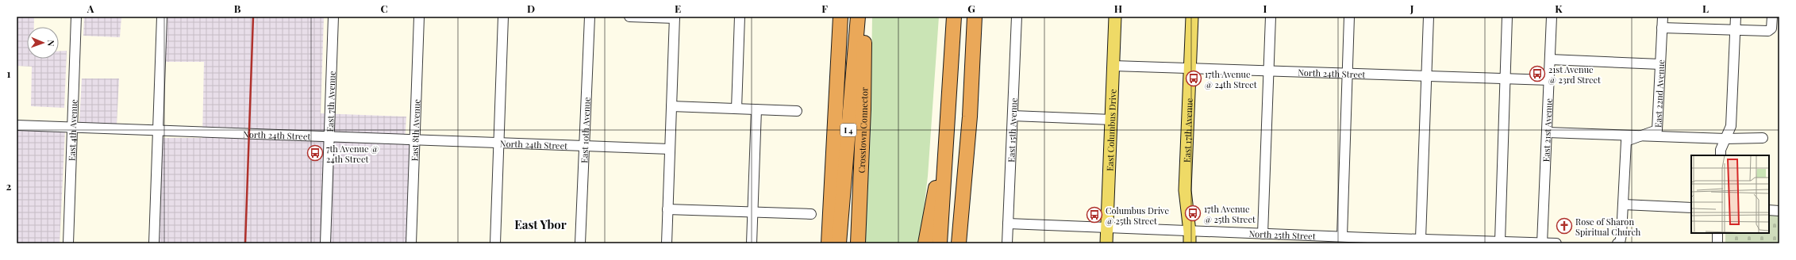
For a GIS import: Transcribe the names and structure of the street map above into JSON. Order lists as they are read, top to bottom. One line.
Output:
{"streets":{"highway":["I 4","Crosstown Connector"],"main road":["East Columbus Drive","East 17th Avenue"],"street":["North 24th Street","East 22nd Avenue","East 7th Avenue","East 4th Avenue","East 8th Avenue","East 10th Avenue","East 15th Avenue","East 21st Avenue","North 25th Street"]},"crossings":[["North 24th Street","East 7th Avenue"],["North 24th Street","East 4th Avenue"],["North 24th Street","East 8th Avenue"],["North 24th Street","East 10th Avenue"],["North 24th Street","East Columbus Drive"],["North 24th Street","East 17th Avenue"],["North 24th Street","East 21st Avenue"],["East 15th Avenue","North 25th Street"],["East Columbus Drive","North 25th Street"],["East 17th Avenue","North 25th Street"],["East 21st Avenue","North 25th Street"]],"districts":["East Ybor"],"places":{"bus stop":["21st Avenue @ 23rd Street","17th Avenue @ 24th Street","7th Avenue @ 24th Street","17th Avenue @ 25th Street","Columbus Drive @ 25th Street"],"church":["Rose of Sharon Spiritual Church"]},"north":"right","grid":{"columns":["A","B","C","D","E","F","G","H","I","J","K","L"],"rows":["1","2"]}}
